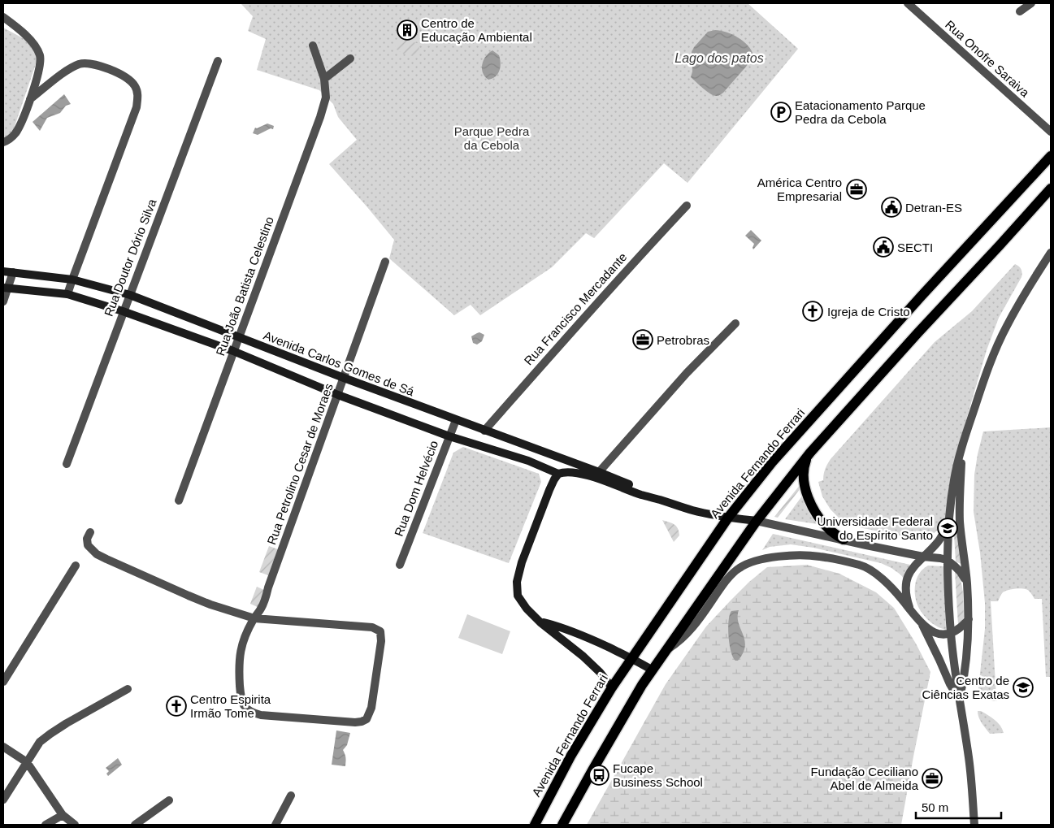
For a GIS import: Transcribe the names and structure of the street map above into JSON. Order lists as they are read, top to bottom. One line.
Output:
{"streets":{"main road":["Avenida Fernando Ferrari"],"street":["Rua Onofre Saraiva","Rua Doutor Dório Silva","Rua João Batista Celestino","Rua Francisco Mercadante","Avenida Carlos Gomes de Sá","Rua Petrolino Cesar de Moraes","Rua Dom Helvécio"]},"crossings":[["Rua Doutor Dório Silva","Avenida Carlos Gomes de Sá"],["Rua João Batista Celestino","Avenida Carlos Gomes de Sá"],["Rua Francisco Mercadante","Avenida Carlos Gomes de Sá"],["Avenida Carlos Gomes de Sá","Avenida Fernando Ferrari"],["Avenida Carlos Gomes de Sá","Rua Petrolino Cesar de Moraes"],["Avenida Carlos Gomes de Sá","Rua Dom Helvécio"]],"water":["Lago dos patos"],"parks":["Parque Pedra da Cebola"],"places":{"building":["Centro de Educação Ambiental"],"parking":["Eatacionamento Parque Pedra da Cebola"],"office":["América Centro Empresarial","Petrobras","Fundação Ceciliano Abel de Almeida"],"public building":["Detran-ES","SECTI"],"church":["Igreja de Cristo","Centro Espirita Irmão Tome"],"school or university":["Universidade Federal do Espírito Santo","Centro de Ciências Exatas"],"bus stop":["Fucape Business School"]},"scale_bar":"50 m"}
